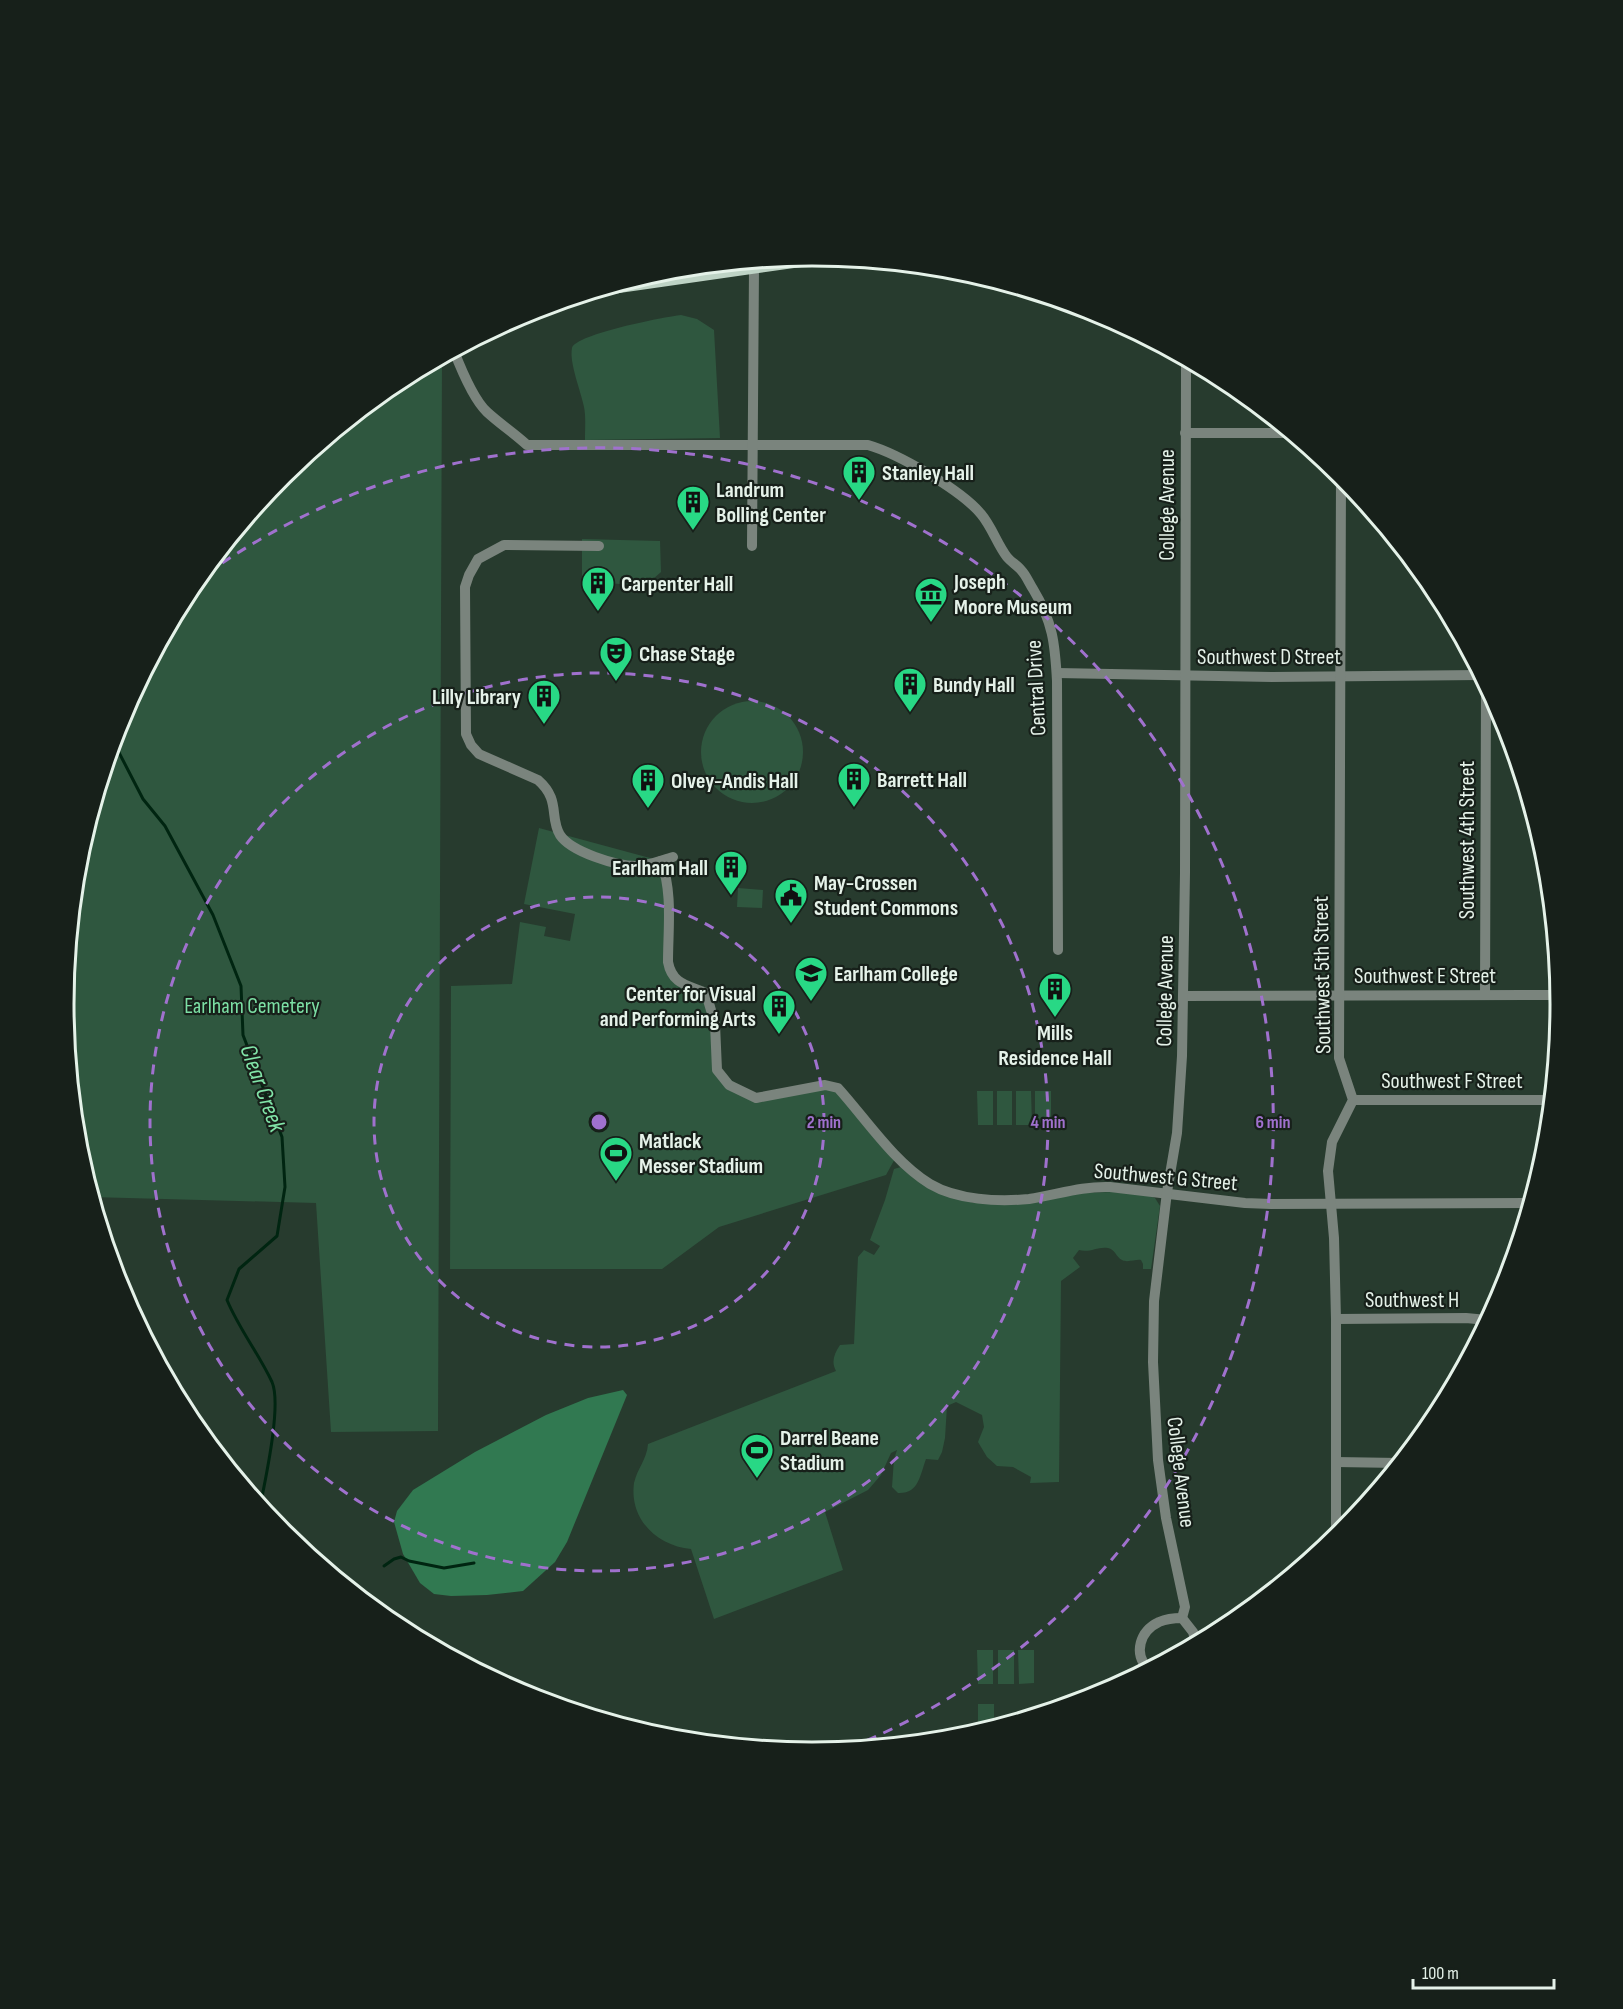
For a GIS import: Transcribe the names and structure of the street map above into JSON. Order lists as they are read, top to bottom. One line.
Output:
{"streets":{"street":["College Avenue","Southwest D Street","Central Drive","Southwest 4th Street","Southwest 5th Street","Southwest E Street","Southwest F Street","Southwest G Street","Southwest H"]},"crossings":[["College Avenue","Southwest D Street"],["College Avenue","Southwest E Street"],["College Avenue","Southwest G Street"],["Southwest D Street","Central Drive"],["Southwest D Street","Southwest 5th Street"],["Southwest 4th Street","Southwest E Street"],["Southwest 5th Street","Southwest E Street"],["Southwest 5th Street","Southwest F Street"]],"water":["Clear Creek"],"parks":["Earlham Cemetery"],"places":{"building":["Stanley Hall","Landrum Bolling Center","Carpenter Hall","Bundy Hall","Lilly Library","Barrett Hall","Olvey-Andis Hall","Earlham Hall","Mills Residence Hall","Center for Visual and Performing Arts"],"museum":["Joseph Moore Museum"],"theatre":["Chase Stage"],"public building":["May-Crossen Student Commons"],"school or university":["Earlham College"],"sports":["Matlack Messer Stadium","Darrel Beane Stadium"]},"scale_bar":"100 m","rings":["2 min","4 min","6 min"]}
